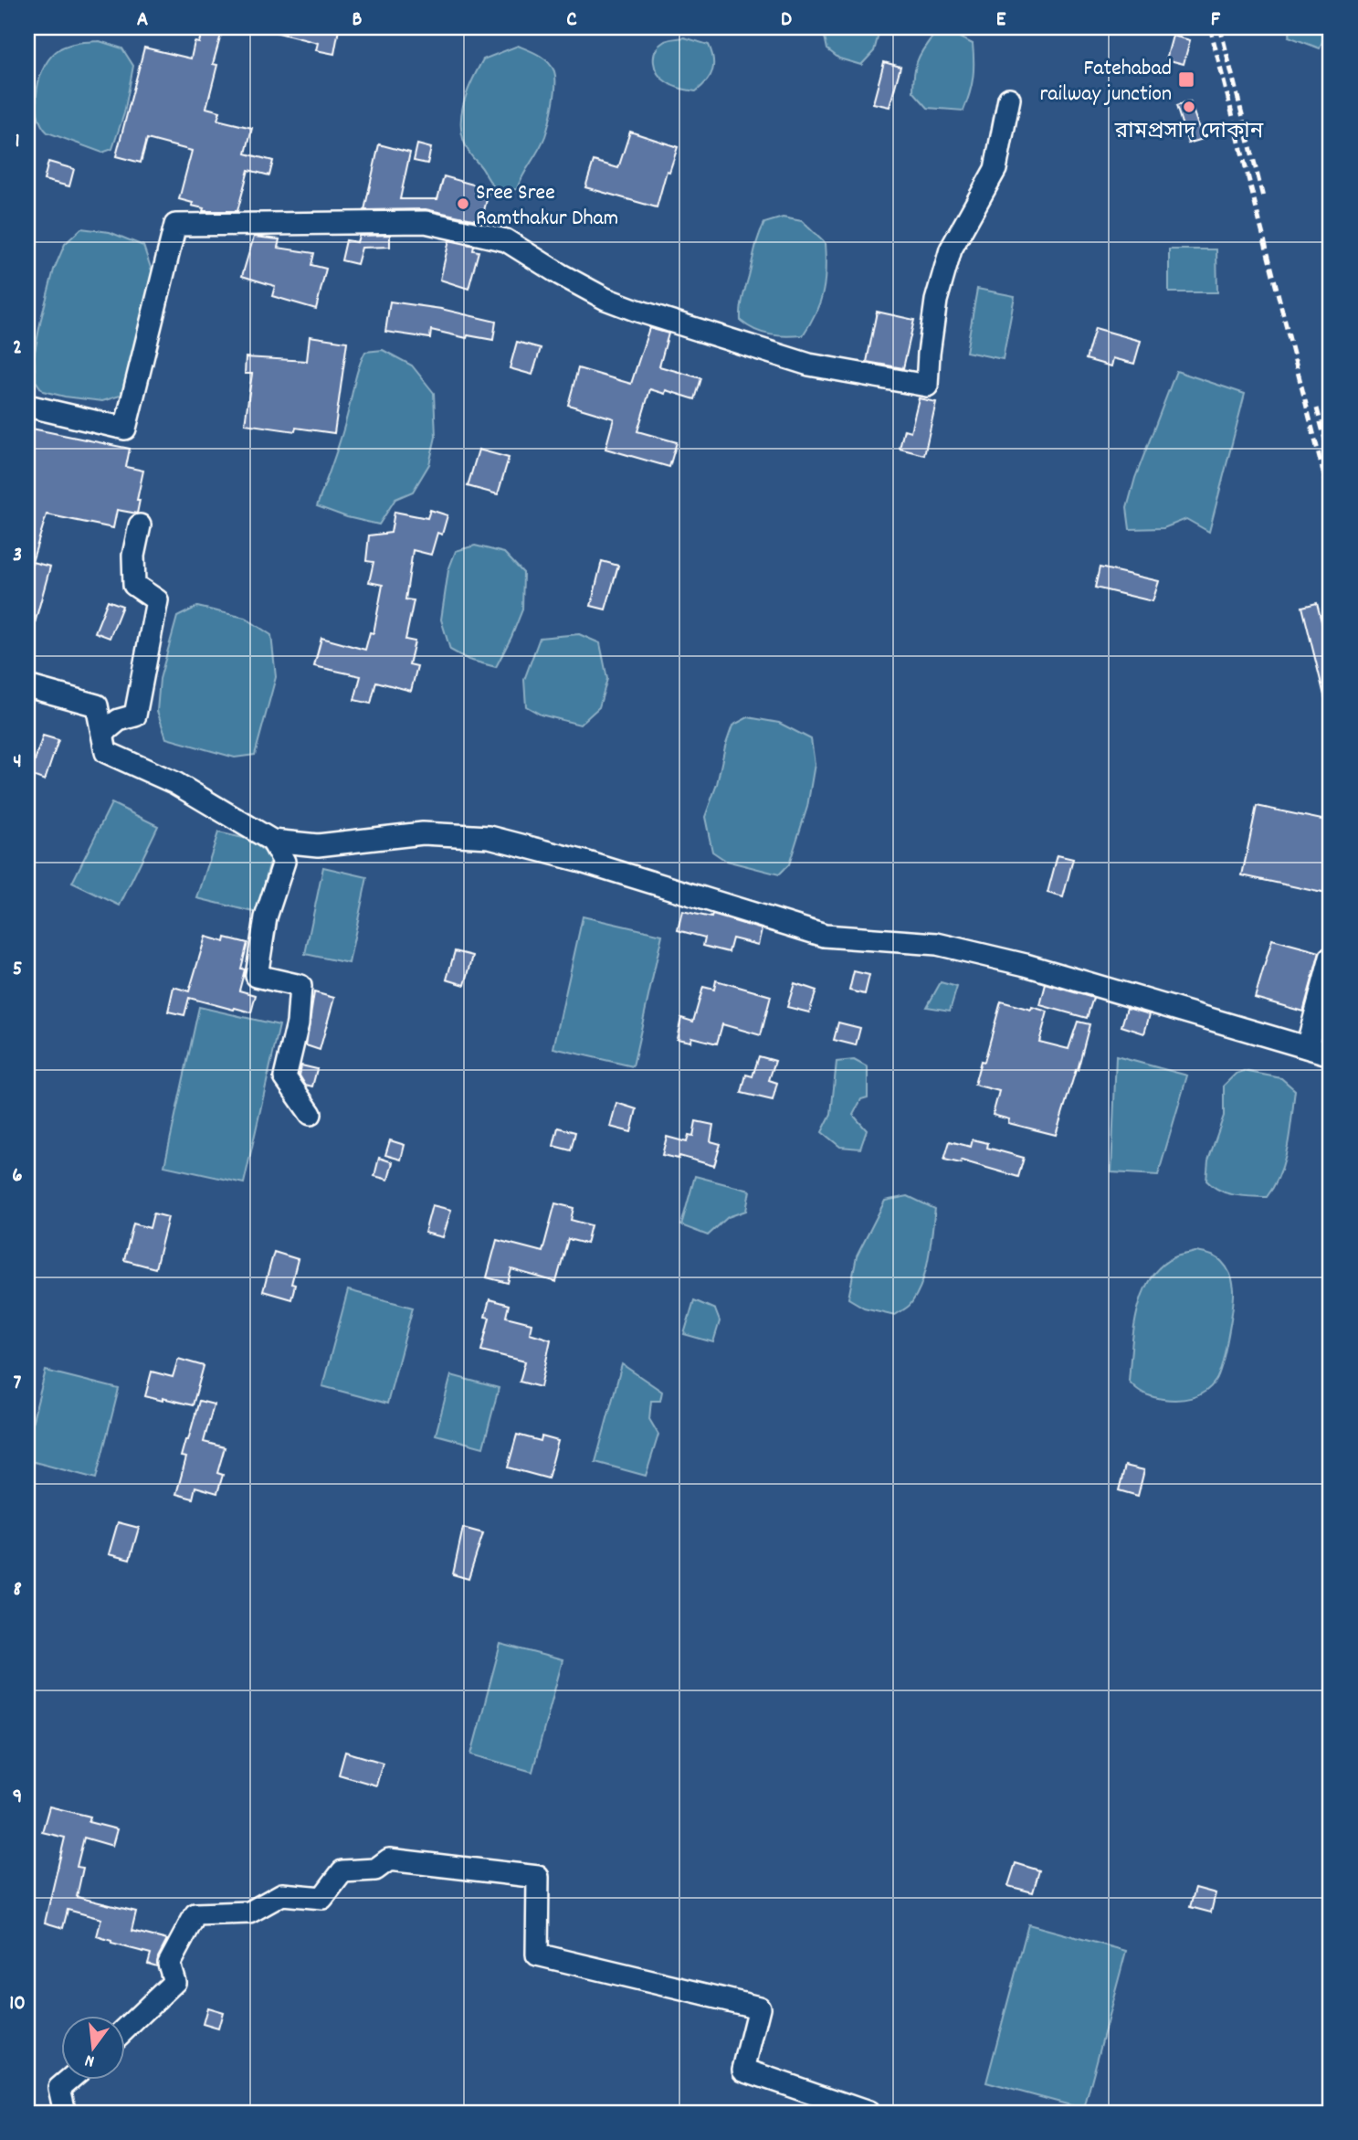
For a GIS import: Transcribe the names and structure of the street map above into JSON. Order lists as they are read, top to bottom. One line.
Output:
{"places":{"transit":["Fatehabad railway junction"],"other":["রামপ্রসাদ দোকান","Sree Sree Ramthakur Dham"]},"north":"bottom","grid":{"columns":["A","B","C","D","E","F"],"rows":["1","2","3","4","5","6","7","8","9","10"]}}
